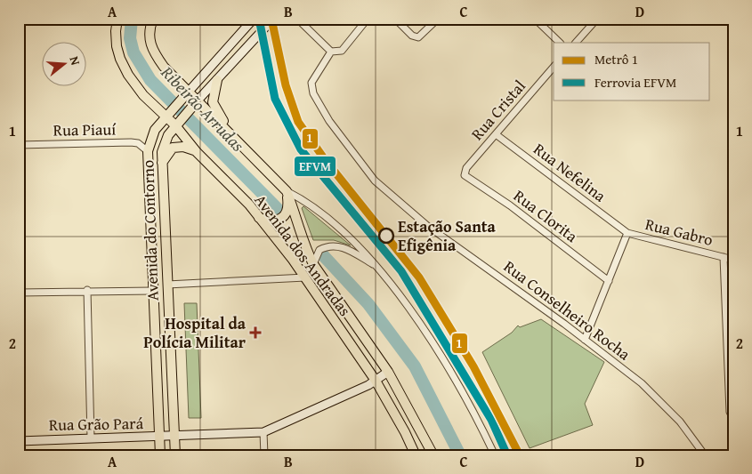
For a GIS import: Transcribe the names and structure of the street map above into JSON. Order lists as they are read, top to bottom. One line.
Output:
{"streets":{"main road":["Avenida do Contorno","Avenida dos Andradas","Rua Grão Pará"],"street":["Rua Cristal","Rua Piauí","Rua Nefelina","Rua Clorita","Rua Gabro","Rua Conselheiro Rocha"]},"crossings":[["Rua Cristal","Rua Nefelina"],["Rua Cristal","Rua Clorita"],["Rua Piauí","Avenida do Contorno"],["Rua Nefelina","Rua Gabro"],["Rua Clorita","Rua Gabro"],["Avenida do Contorno","Avenida dos Andradas"],["Avenida do Contorno","Rua Grão Pará"],["Rua Gabro","Rua Conselheiro Rocha"]],"water":["Ribeirão Arrudas"],"places":{"other":["Estação Santa Efigênia"],"health":["Hospital da Polícia Militar"]},"lines":["metro line 1","rail line EFVM"],"legend":["Metrô 1","Ferrovia EFVM"],"north":"right","grid":{"columns":["A","B","C","D"],"rows":["1","2"]}}
